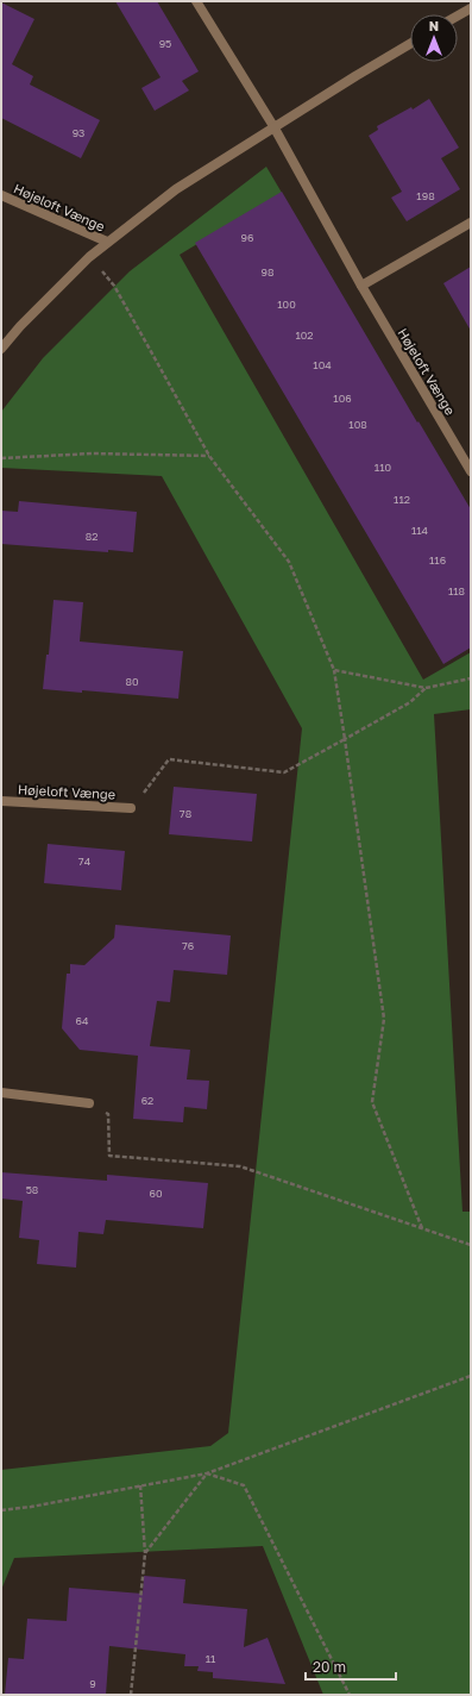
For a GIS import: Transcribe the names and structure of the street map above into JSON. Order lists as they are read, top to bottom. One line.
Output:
{"streets":{"street":["Højeloft Vænge"]},"house_numbers":["95","93","198","96","98","100","102","104","106","108","110","112","114","82","116","118","80","78","74","76","64","62","58","60","11","9"],"scale_bar":"20 m","north":"top"}
